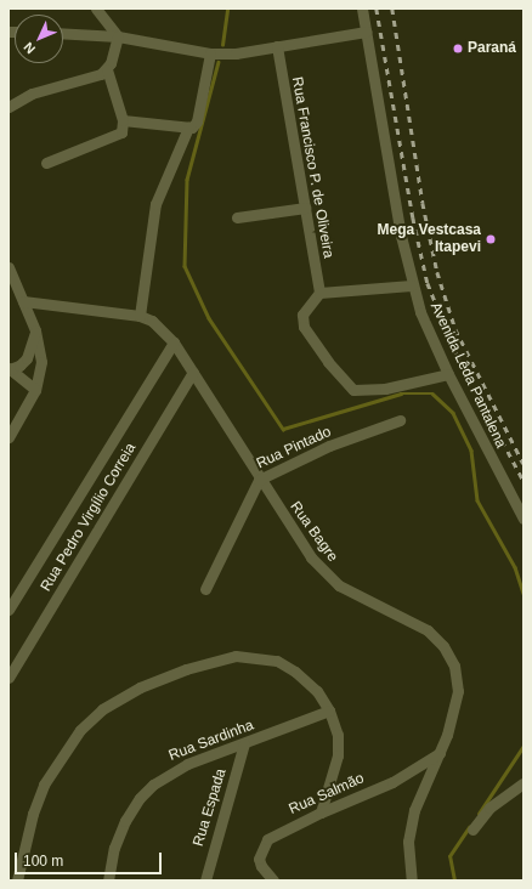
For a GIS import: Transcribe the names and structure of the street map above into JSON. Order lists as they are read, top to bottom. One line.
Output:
{"streets":{"street":["Rua Francisco P. de Oliveira","Avenida Lêda Pantalena","Rua Pintado","Rua Pedro Virgílio Correia","Rua Bagre","Rua Sardinha","Rua Salmão","Rua Espada"]},"crossings":[["Rua Pintado","Rua Bagre"],["Rua Pedro Virgílio Correia","Rua Bagre"],["Rua Bagre","Rua Salmão"],["Rua Sardinha","Rua Espada"]],"places":["Paraná","Mega Vestcasa Itapevi"],"scale_bar":"100 m","north":"bottom left"}
